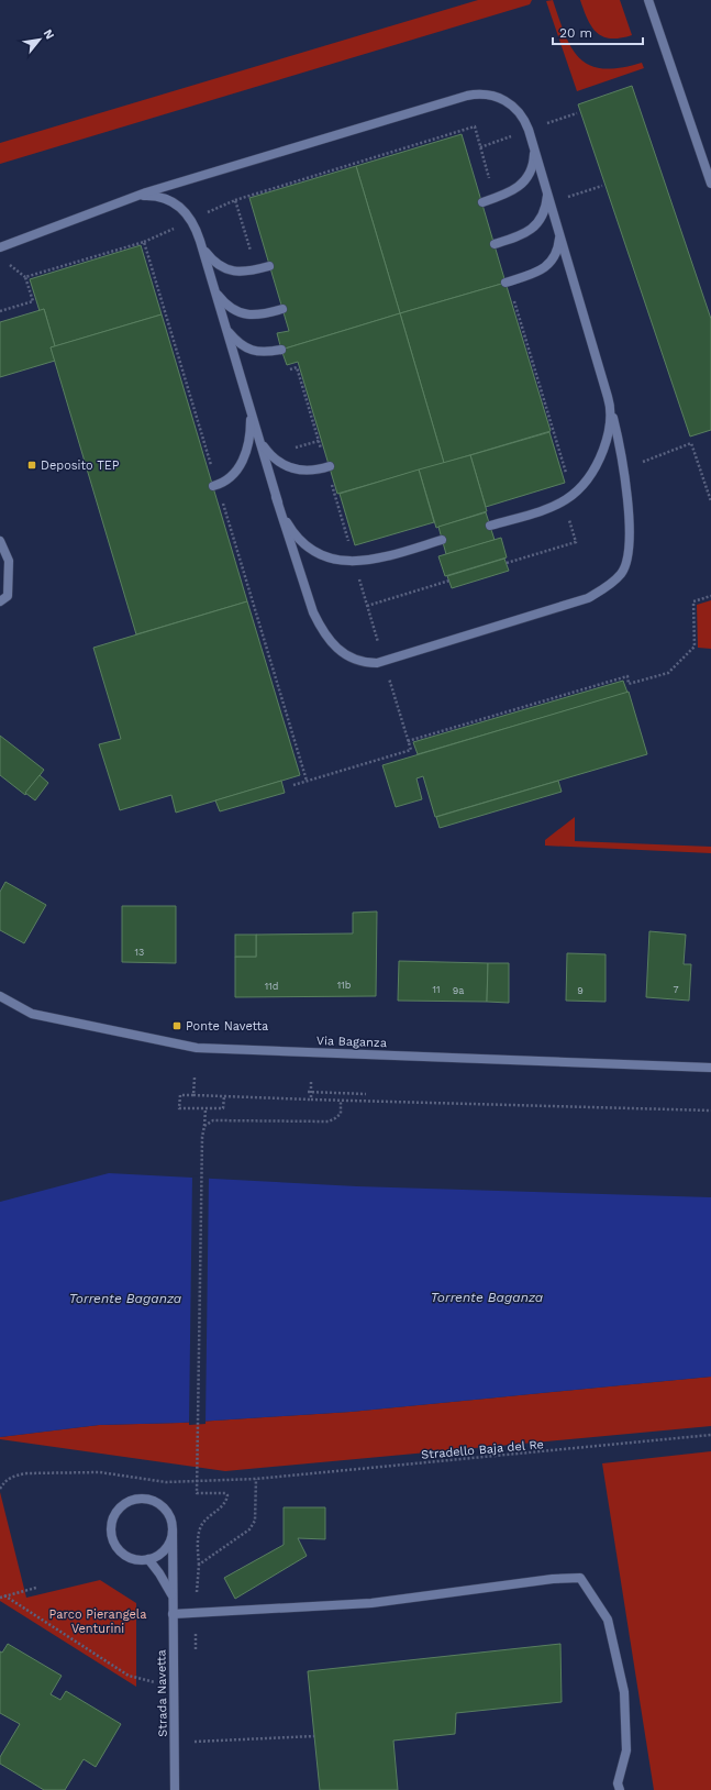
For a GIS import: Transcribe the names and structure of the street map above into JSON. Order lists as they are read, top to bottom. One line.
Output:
{"streets":{"street":["Via Baganza","Strada Navetta"],"path":["Stradello Baja del Re"]},"water":["Torrente Baganza"],"parks":["Parco Pierangela Venturini"],"places":{"transit":["Deposito TEP","Ponte Navetta"]},"house_numbers":["13","11b","11d","11","7","9a","9"],"scale_bar":"20 m","north":"top right"}
